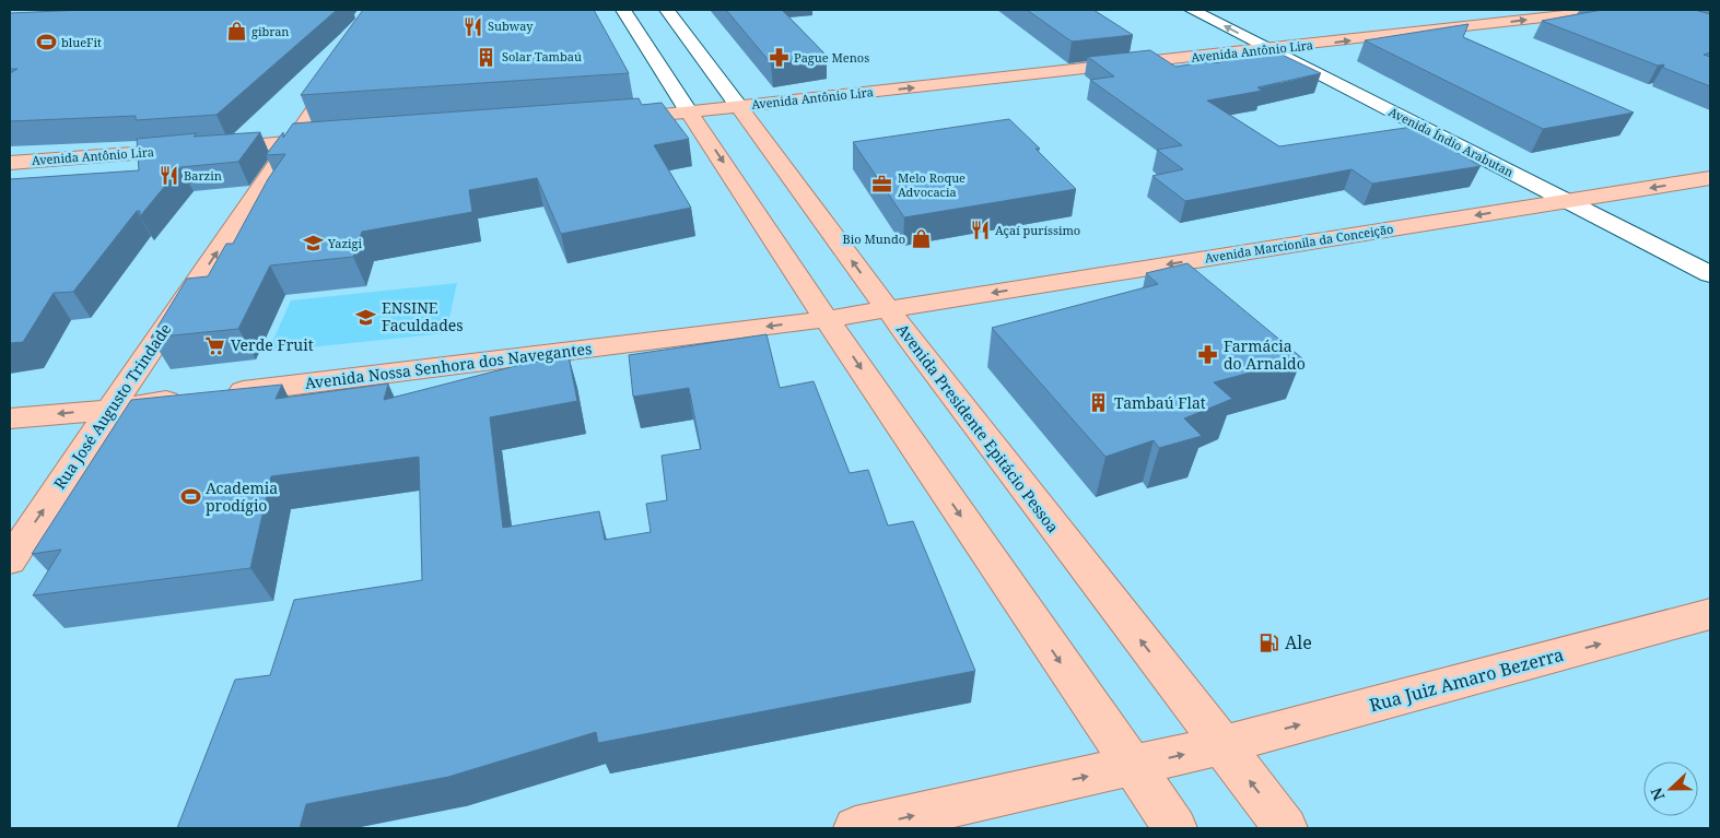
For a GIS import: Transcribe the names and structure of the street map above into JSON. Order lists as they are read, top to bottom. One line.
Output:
{"streets":{"main road":["Avenida Antônio Lira","Avenida Marcionila da Conceição","Avenida Nossa Senhora dos Navegantes","Rua José Augusto Trindade","Avenida Presidente Epitácio Pessoa","Rua Juiz Amaro Bezerra"],"street":["Avenida Índio Arabutan"]},"crossings":[["Avenida Antônio Lira","Avenida Índio Arabutan"],["Avenida Antônio Lira","Rua José Augusto Trindade"],["Avenida Antônio Lira","Avenida Presidente Epitácio Pessoa"],["Avenida Índio Arabutan","Avenida Marcionila da Conceição"],["Avenida Marcionila da Conceição","Avenida Nossa Senhora dos Navegantes"],["Avenida Marcionila da Conceição","Avenida Presidente Epitácio Pessoa"],["Avenida Nossa Senhora dos Navegantes","Rua José Augusto Trindade"],["Avenida Nossa Senhora dos Navegantes","Avenida Presidente Epitácio Pessoa"],["Avenida Presidente Epitácio Pessoa","Rua Juiz Amaro Bezerra"]],"one_way":["Avenida Antônio Lira","Avenida Marcionila da Conceição","Avenida Nossa Senhora dos Navegantes","Rua José Augusto Trindade","Rua Juiz Amaro Bezerra"],"places":{"restaurant":["Subway","Barzin","Açaí puríssimo"],"shop":["gibran","Bio Mundo"],"sports":["blueFit","Academia prodígio"],"building":["Solar Tambaú","Tambaú Flat"],"pharmacy":["Pague Menos","Farmácia do Arnaldo"],"office":["Melo Roque Advocacia"],"school or university":["Yazigi","ENSINE Faculdades"],"supermarket":["Verde Fruit"],"fuel station":["Ale"]},"north":"left"}
